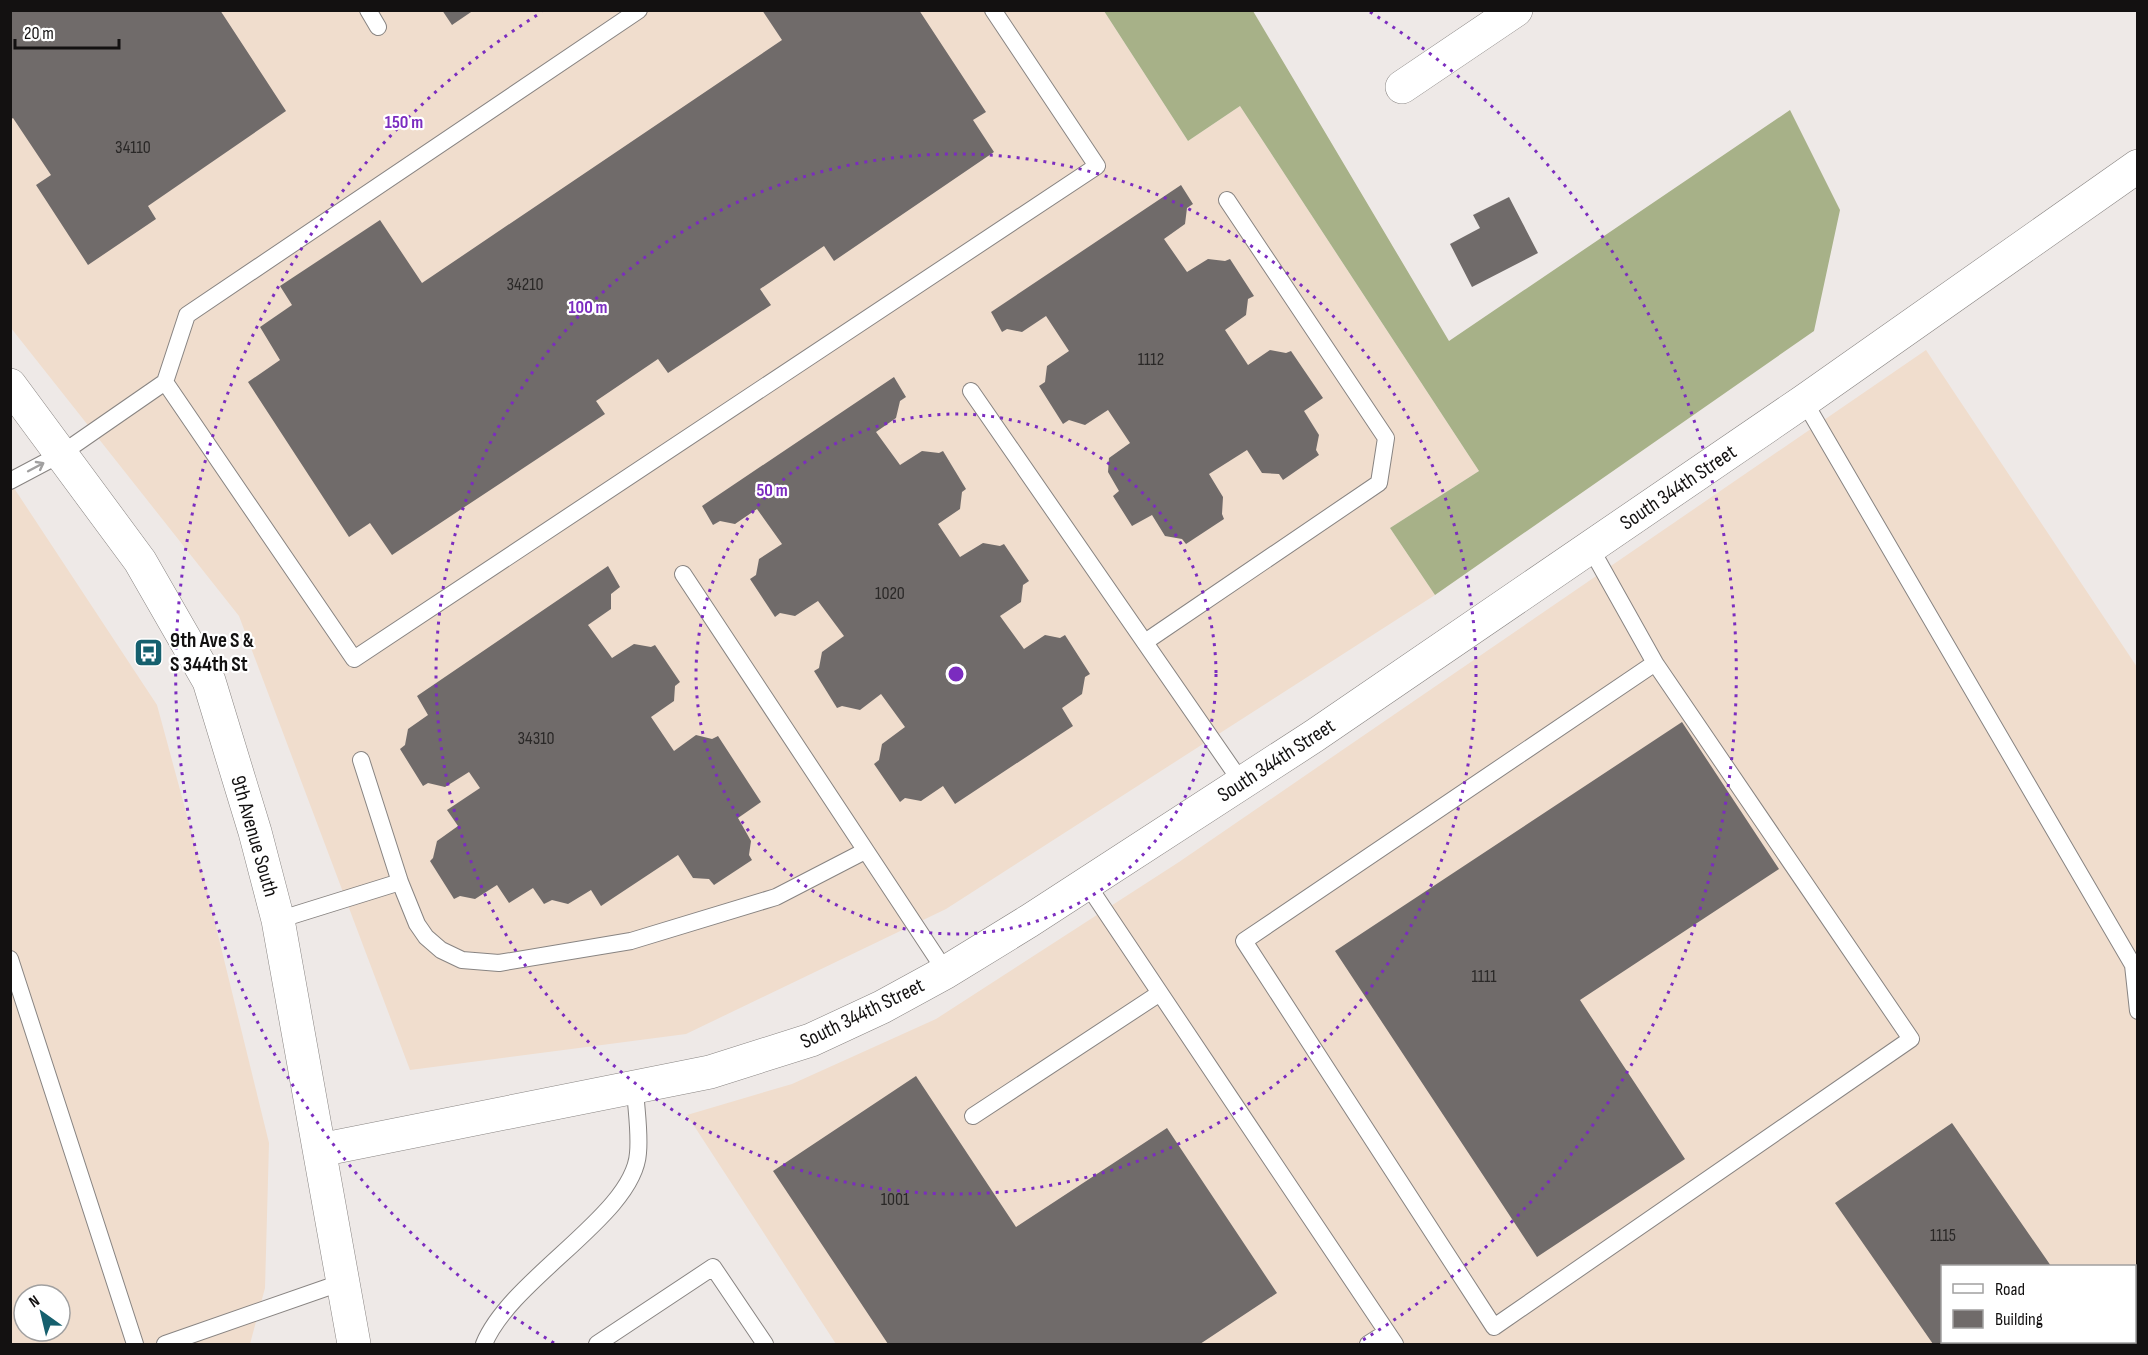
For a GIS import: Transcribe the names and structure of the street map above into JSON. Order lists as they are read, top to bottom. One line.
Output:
{"streets":{"street":["South 344th Street","9th Avenue South"]},"crossings":[["South 344th Street","9th Avenue South"]],"places":{"bus stop":["9th Ave S & S 344th St"]},"house_numbers":["34110","34210","1112","1020","34310","1111","1001","1115"],"legend":["Road","Building"],"scale_bar":"20 m","north":"top left","rings":["150 m","100 m","50 m"]}
